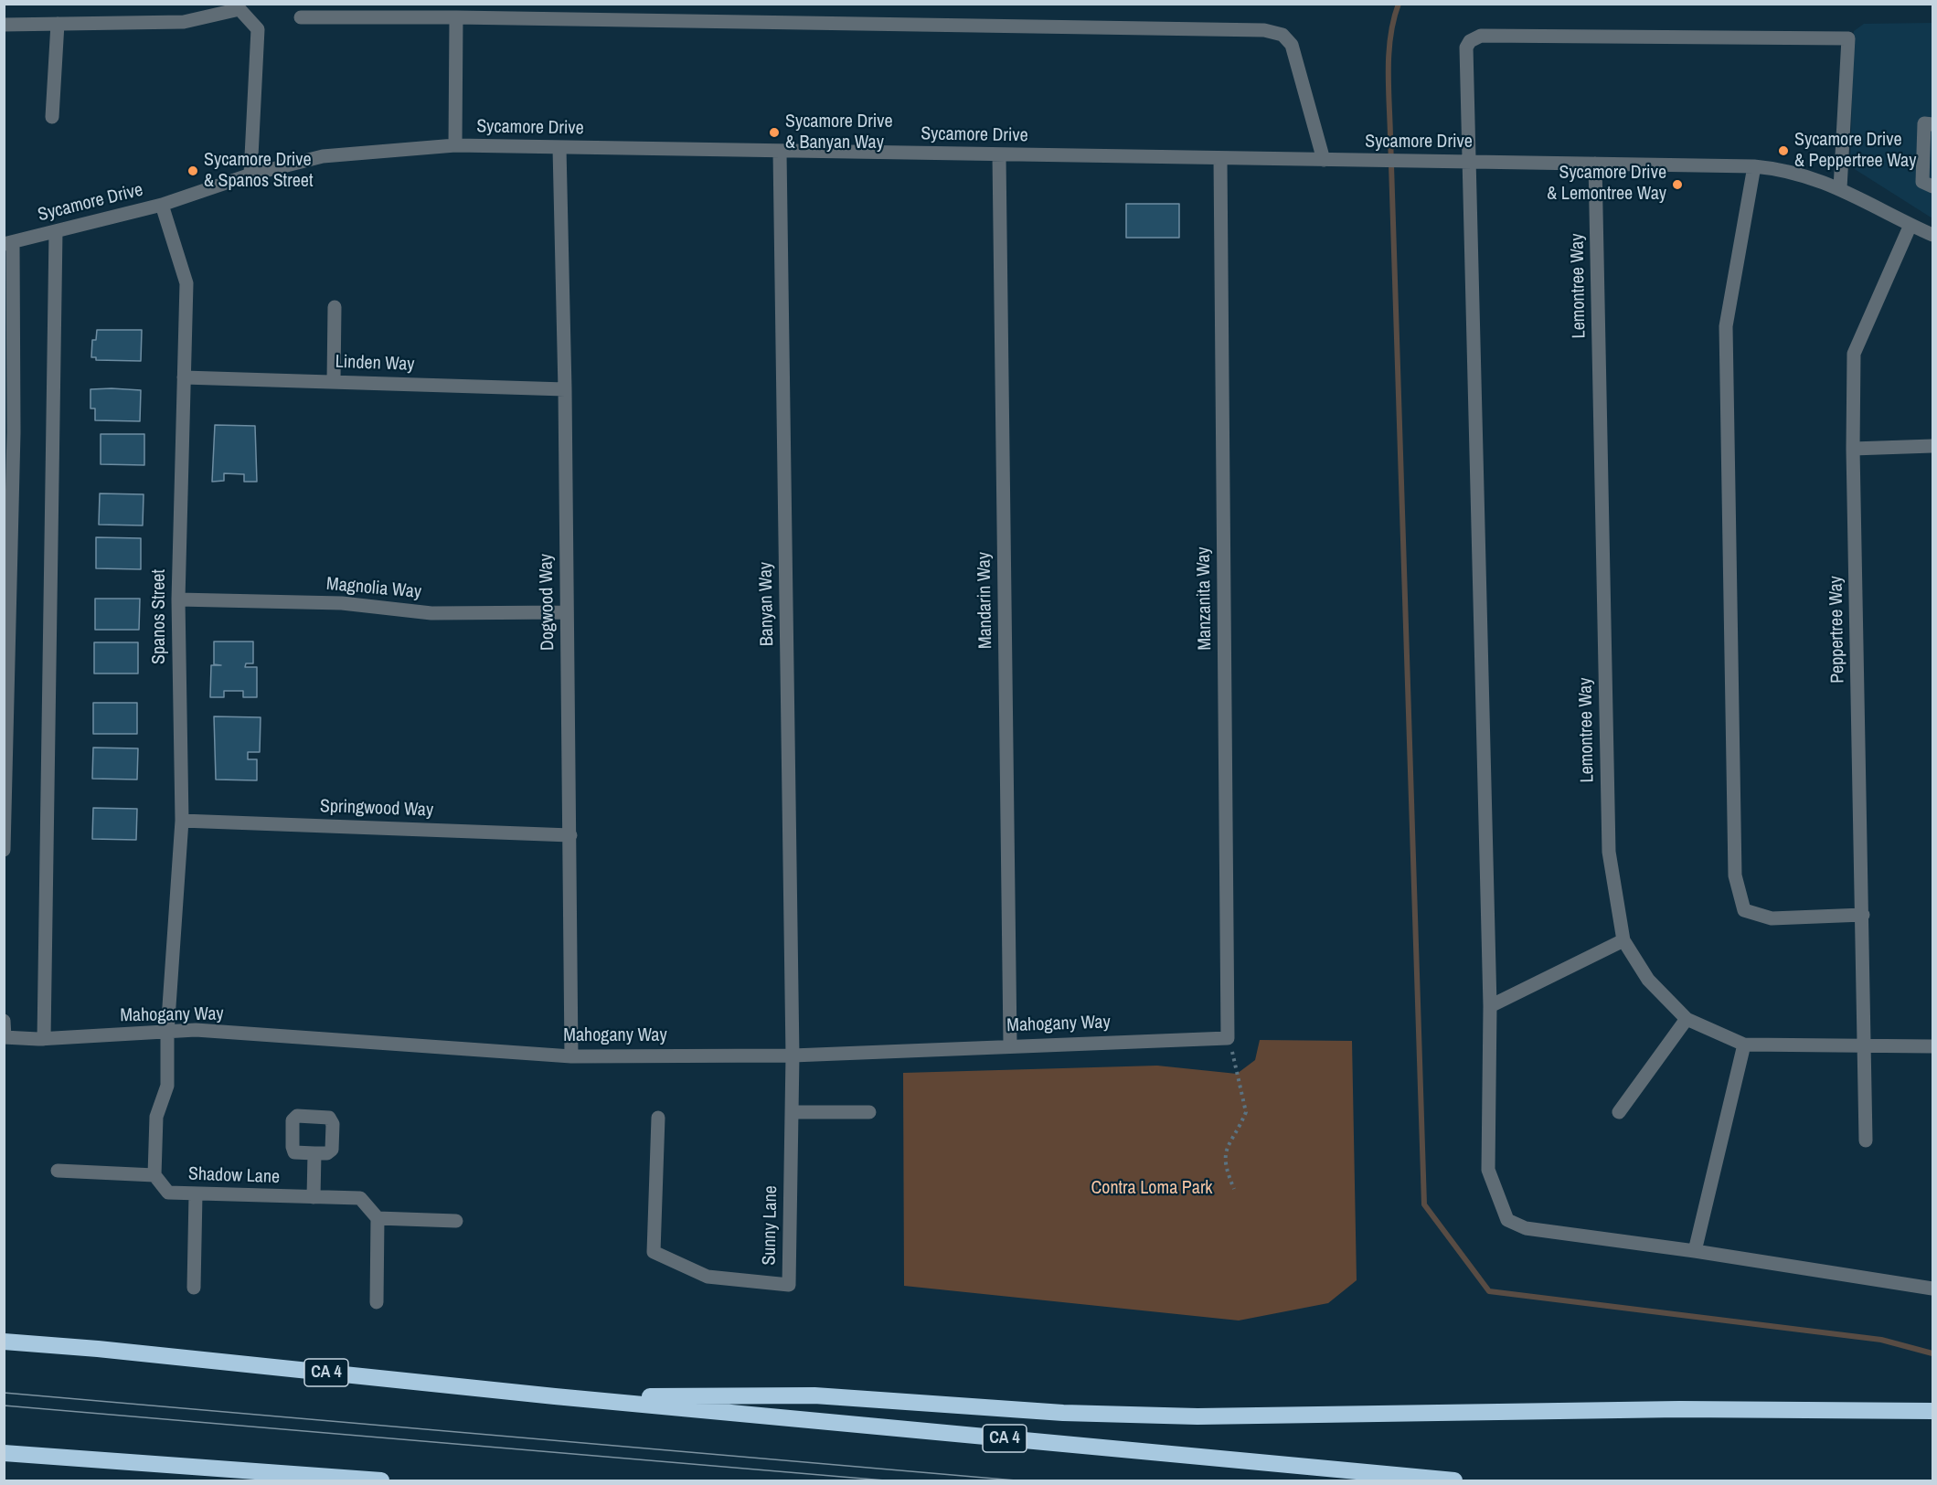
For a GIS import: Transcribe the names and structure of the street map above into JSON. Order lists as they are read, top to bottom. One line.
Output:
{"streets":{"highway":["CA 4"],"street":["Sycamore Drive","Lemontree Way","Linden Way","Magnolia Way","Manzanita Way","Mandarin Way","Dogwood Way","Banyan Way","Spanos Street","Peppertree Way","Springwood Way","Mahogany Way","Shadow Lane","Sunny Lane"]},"crossings":[["Sycamore Drive","Lemontree Way"],["Sycamore Drive","Manzanita Way"],["Sycamore Drive","Mandarin Way"],["Sycamore Drive","Dogwood Way"],["Sycamore Drive","Banyan Way"],["Sycamore Drive","Spanos Street"],["Sycamore Drive","Peppertree Way"],["Lemontree Way","Peppertree Way"],["Linden Way","Dogwood Way"],["Linden Way","Spanos Street"],["Magnolia Way","Dogwood Way"],["Magnolia Way","Spanos Street"],["Manzanita Way","Mahogany Way"],["Mandarin Way","Mahogany Way"],["Dogwood Way","Springwood Way"],["Dogwood Way","Mahogany Way"],["Banyan Way","Mahogany Way"],["Banyan Way","Sunny Lane"],["Spanos Street","Springwood Way"],["Spanos Street","Mahogany Way"],["Mahogany Way","Sunny Lane"]],"parks":["Contra Loma Park"],"places":["Sycamore Drive & Banyan Way","Sycamore Drive & Peppertree Way","Sycamore Drive & Spanos Street","Sycamore Drive & Lemontree Way"]}
